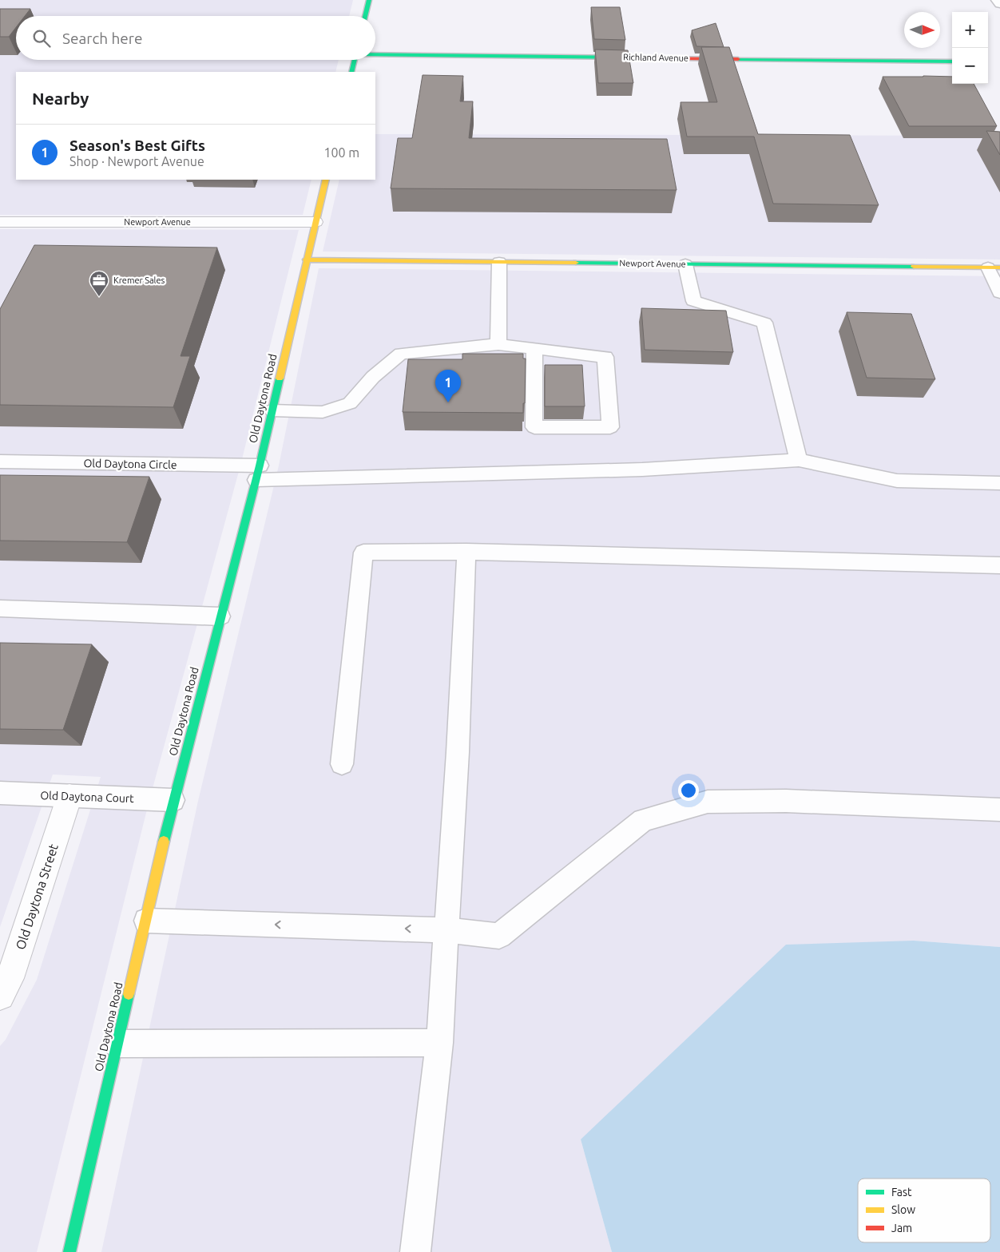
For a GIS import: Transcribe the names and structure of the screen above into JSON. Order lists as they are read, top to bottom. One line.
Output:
{"streets":{"street":["Richland Avenue","Newport Avenue","Old Daytona Road","Old Daytona Street"],"lane":["Old Daytona Circle","Old Daytona Court"]},"crossings":[["Newport Avenue","Old Daytona Road"],["Old Daytona Road","Old Daytona Circle"],["Old Daytona Road","Old Daytona Court"],["Old Daytona Court","Old Daytona Street"]],"places":{"office":["Kremer Sales"]},"legend":["Fast","Slow","Jam"],"north":"right","page":{"map_buttons":["+","−"],"search":"Search here","heading":"Nearby","list":[{"mark":"1","name":"Season's Best Gifts","note":"Shop · Newport Avenue","value":"100 m"}],"pins":"1"}}
